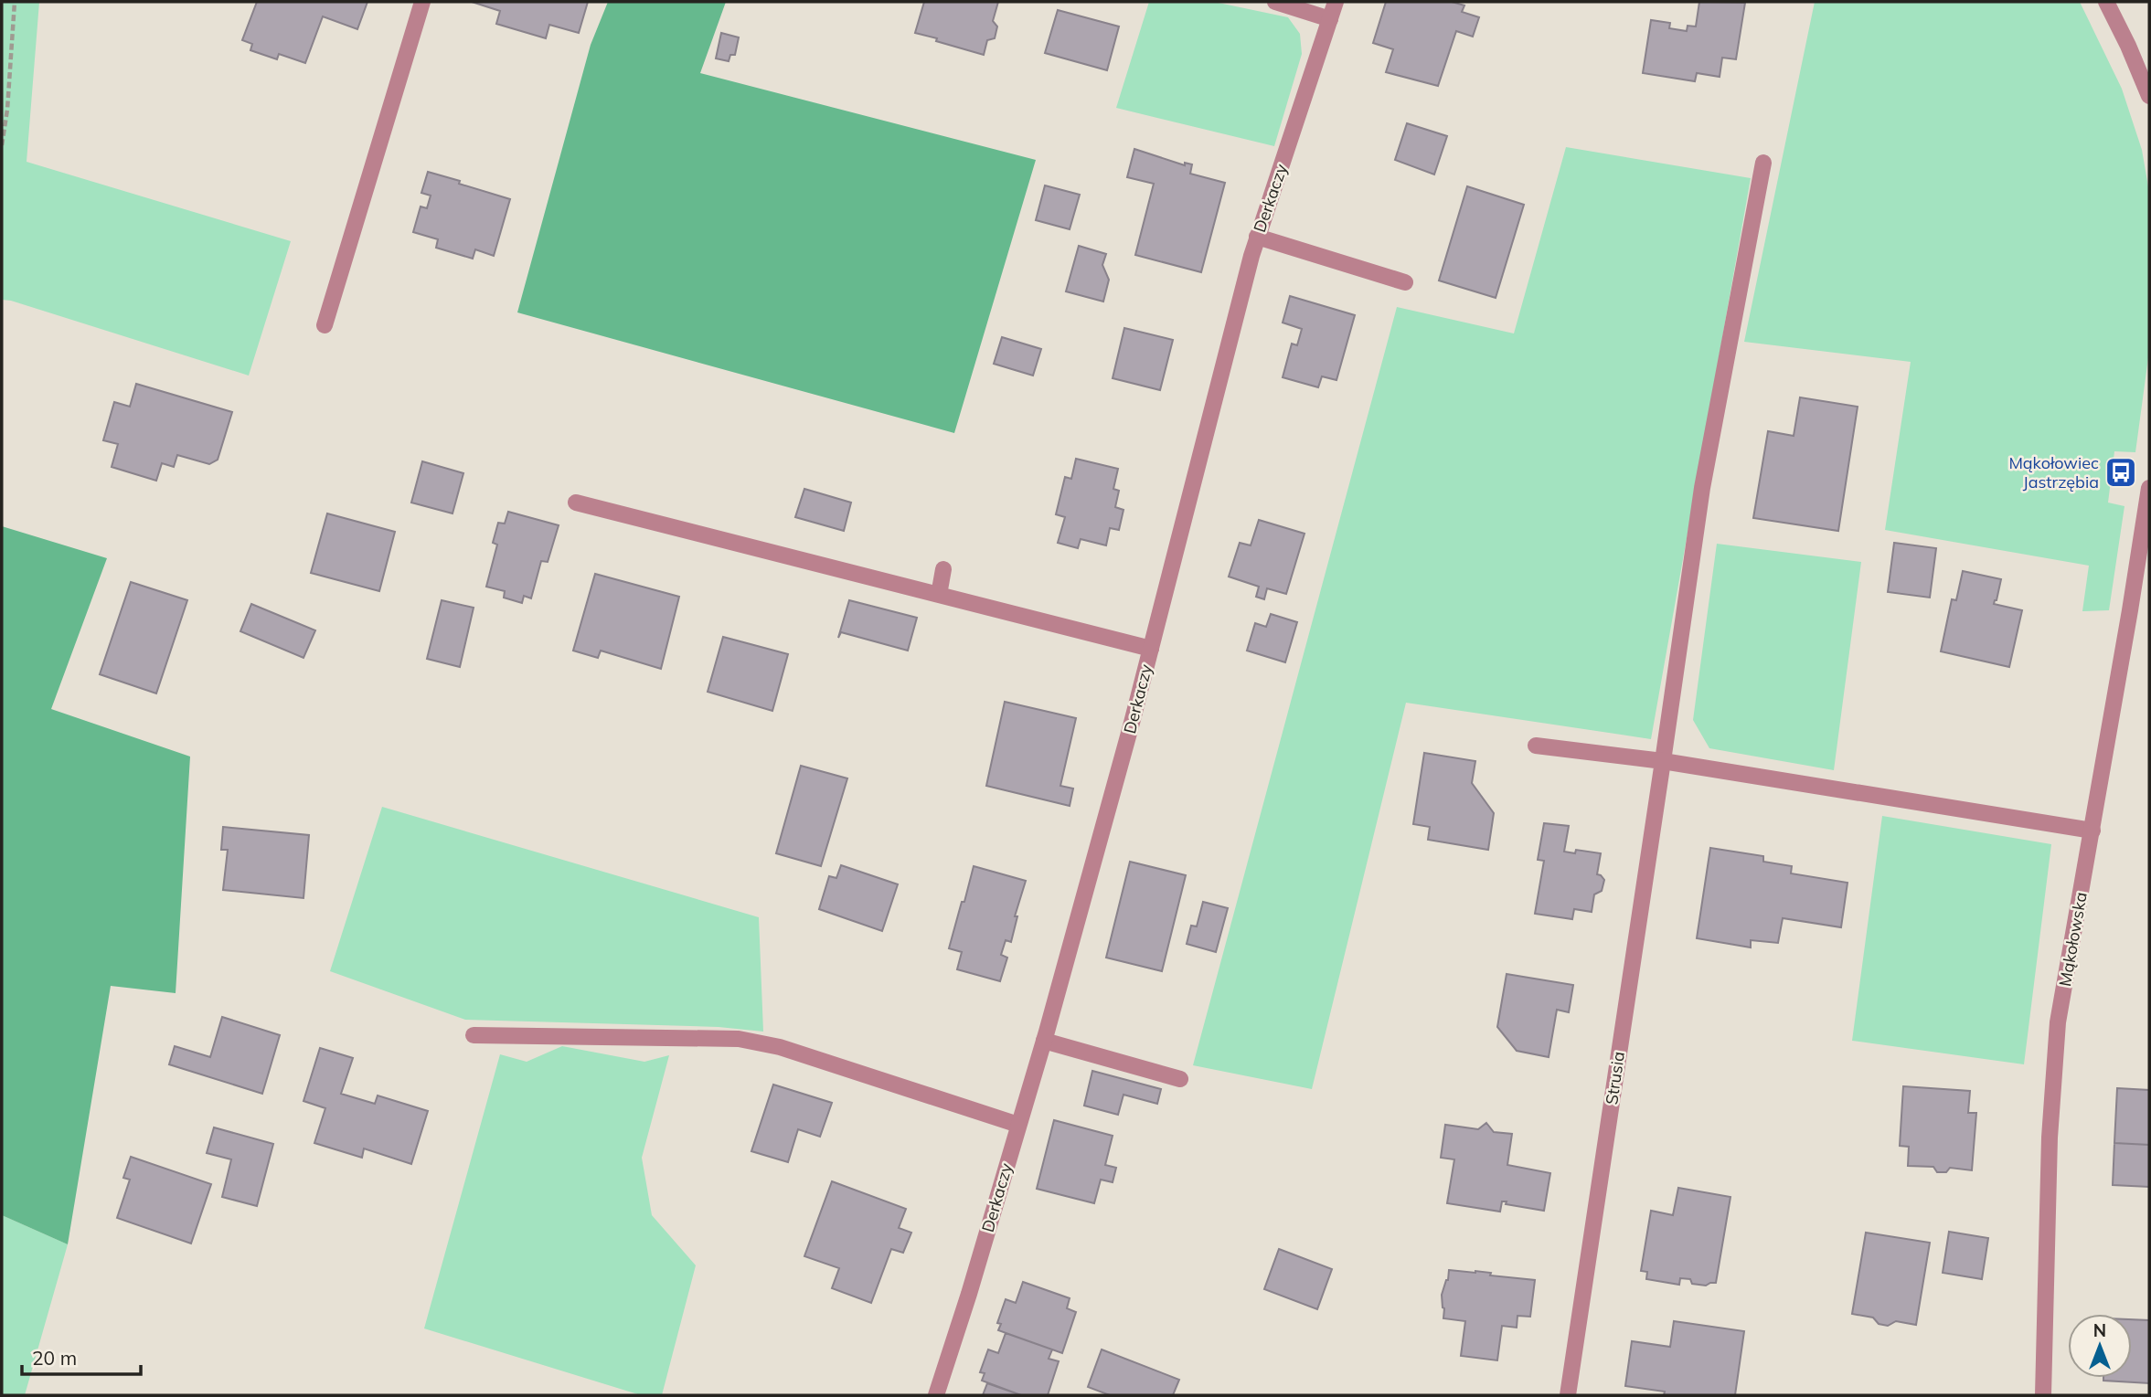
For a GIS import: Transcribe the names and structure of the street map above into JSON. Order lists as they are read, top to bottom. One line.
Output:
{"streets":{"street":["Derkaczy","Mąkołowska","Strusia"]},"places":{"bus stop":["Mąkołowiec Jastrzębia"]},"scale_bar":"20 m","north":"top"}
